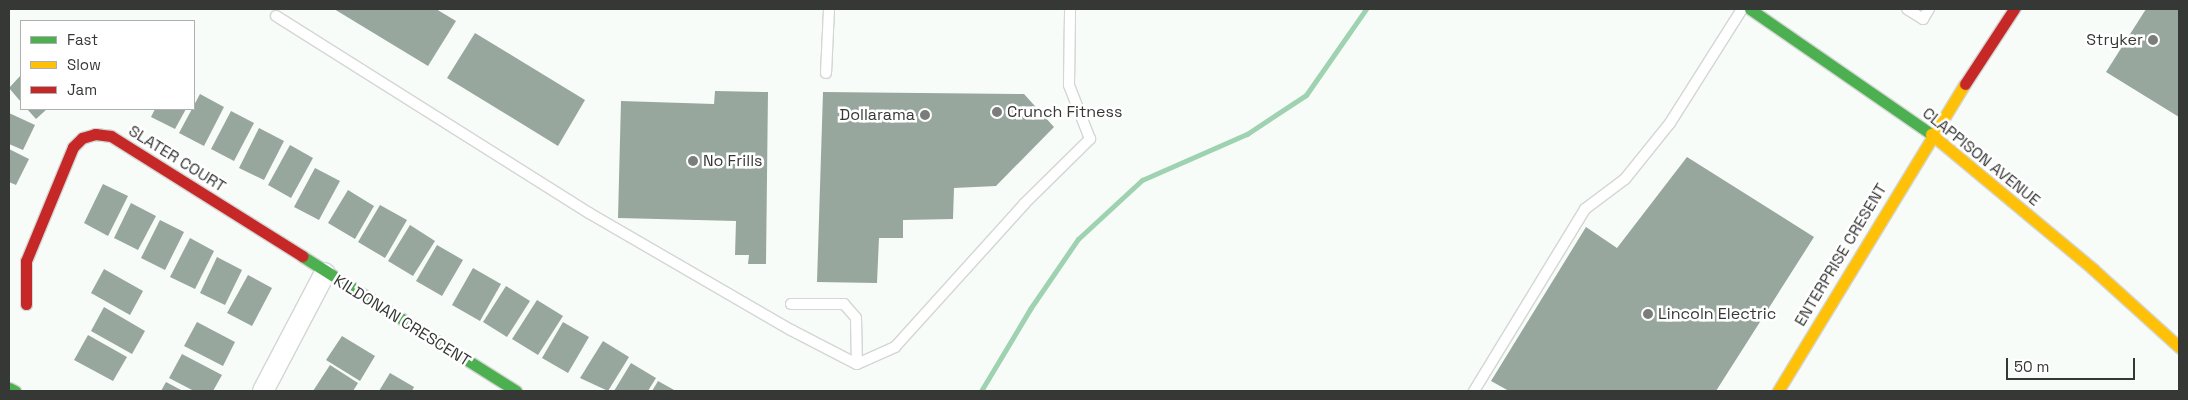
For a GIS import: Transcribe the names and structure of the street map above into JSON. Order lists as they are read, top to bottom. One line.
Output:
{"streets":{"street":["CLAPPISON AVENUE","SLATER COURT","ENTERPRISE CRESENT","KILDONAN CRESCENT"]},"crossings":[["CLAPPISON AVENUE","ENTERPRISE CRESENT"],["SLATER COURT","KILDONAN CRESCENT"]],"places":["Stryker","Crunch Fitness","Dollarama","No Frills","Lincoln Electric"],"legend":["Fast","Slow","Jam"],"scale_bar":"50 m"}
